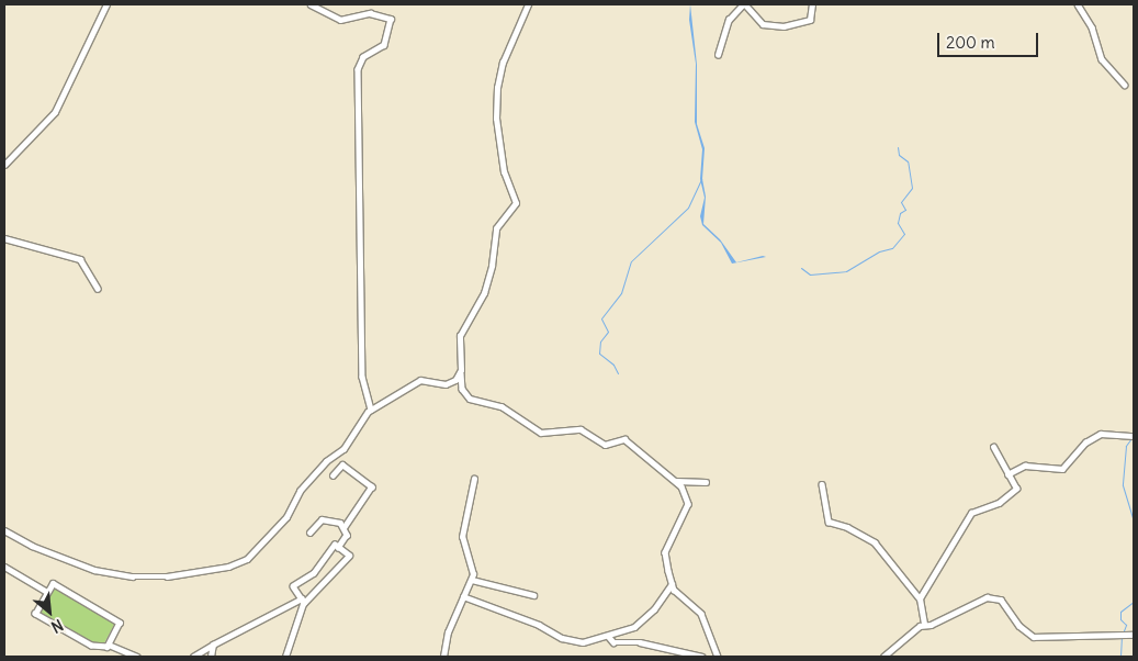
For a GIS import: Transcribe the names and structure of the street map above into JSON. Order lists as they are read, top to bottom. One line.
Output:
{"scale_bar":"200 m","north":"bottom right"}
